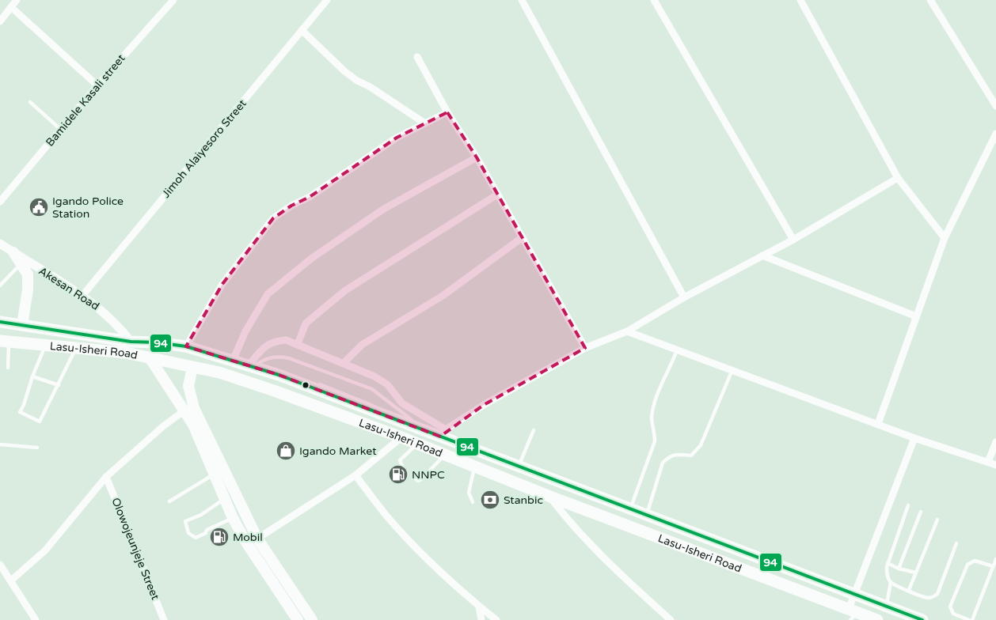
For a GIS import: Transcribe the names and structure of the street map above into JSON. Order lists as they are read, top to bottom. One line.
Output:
{"streets":{"main road":["Lasu-Isheri Road"],"street":["Bamidele Kasali street","Jimoh Alaiyesoro Street","Akesan Road","Olowojeunjeje Street"]},"crossings":[["Jimoh Alaiyesoro Street","Akesan Road"],["Akesan Road","Lasu-Isheri Road"]],"places":{"public building":["Igando Police Station"],"shop":["Igando Market"],"fuel station":["NNPC","Mobil"],"bank":["Stanbic"]},"lines":["transit line 94"]}
